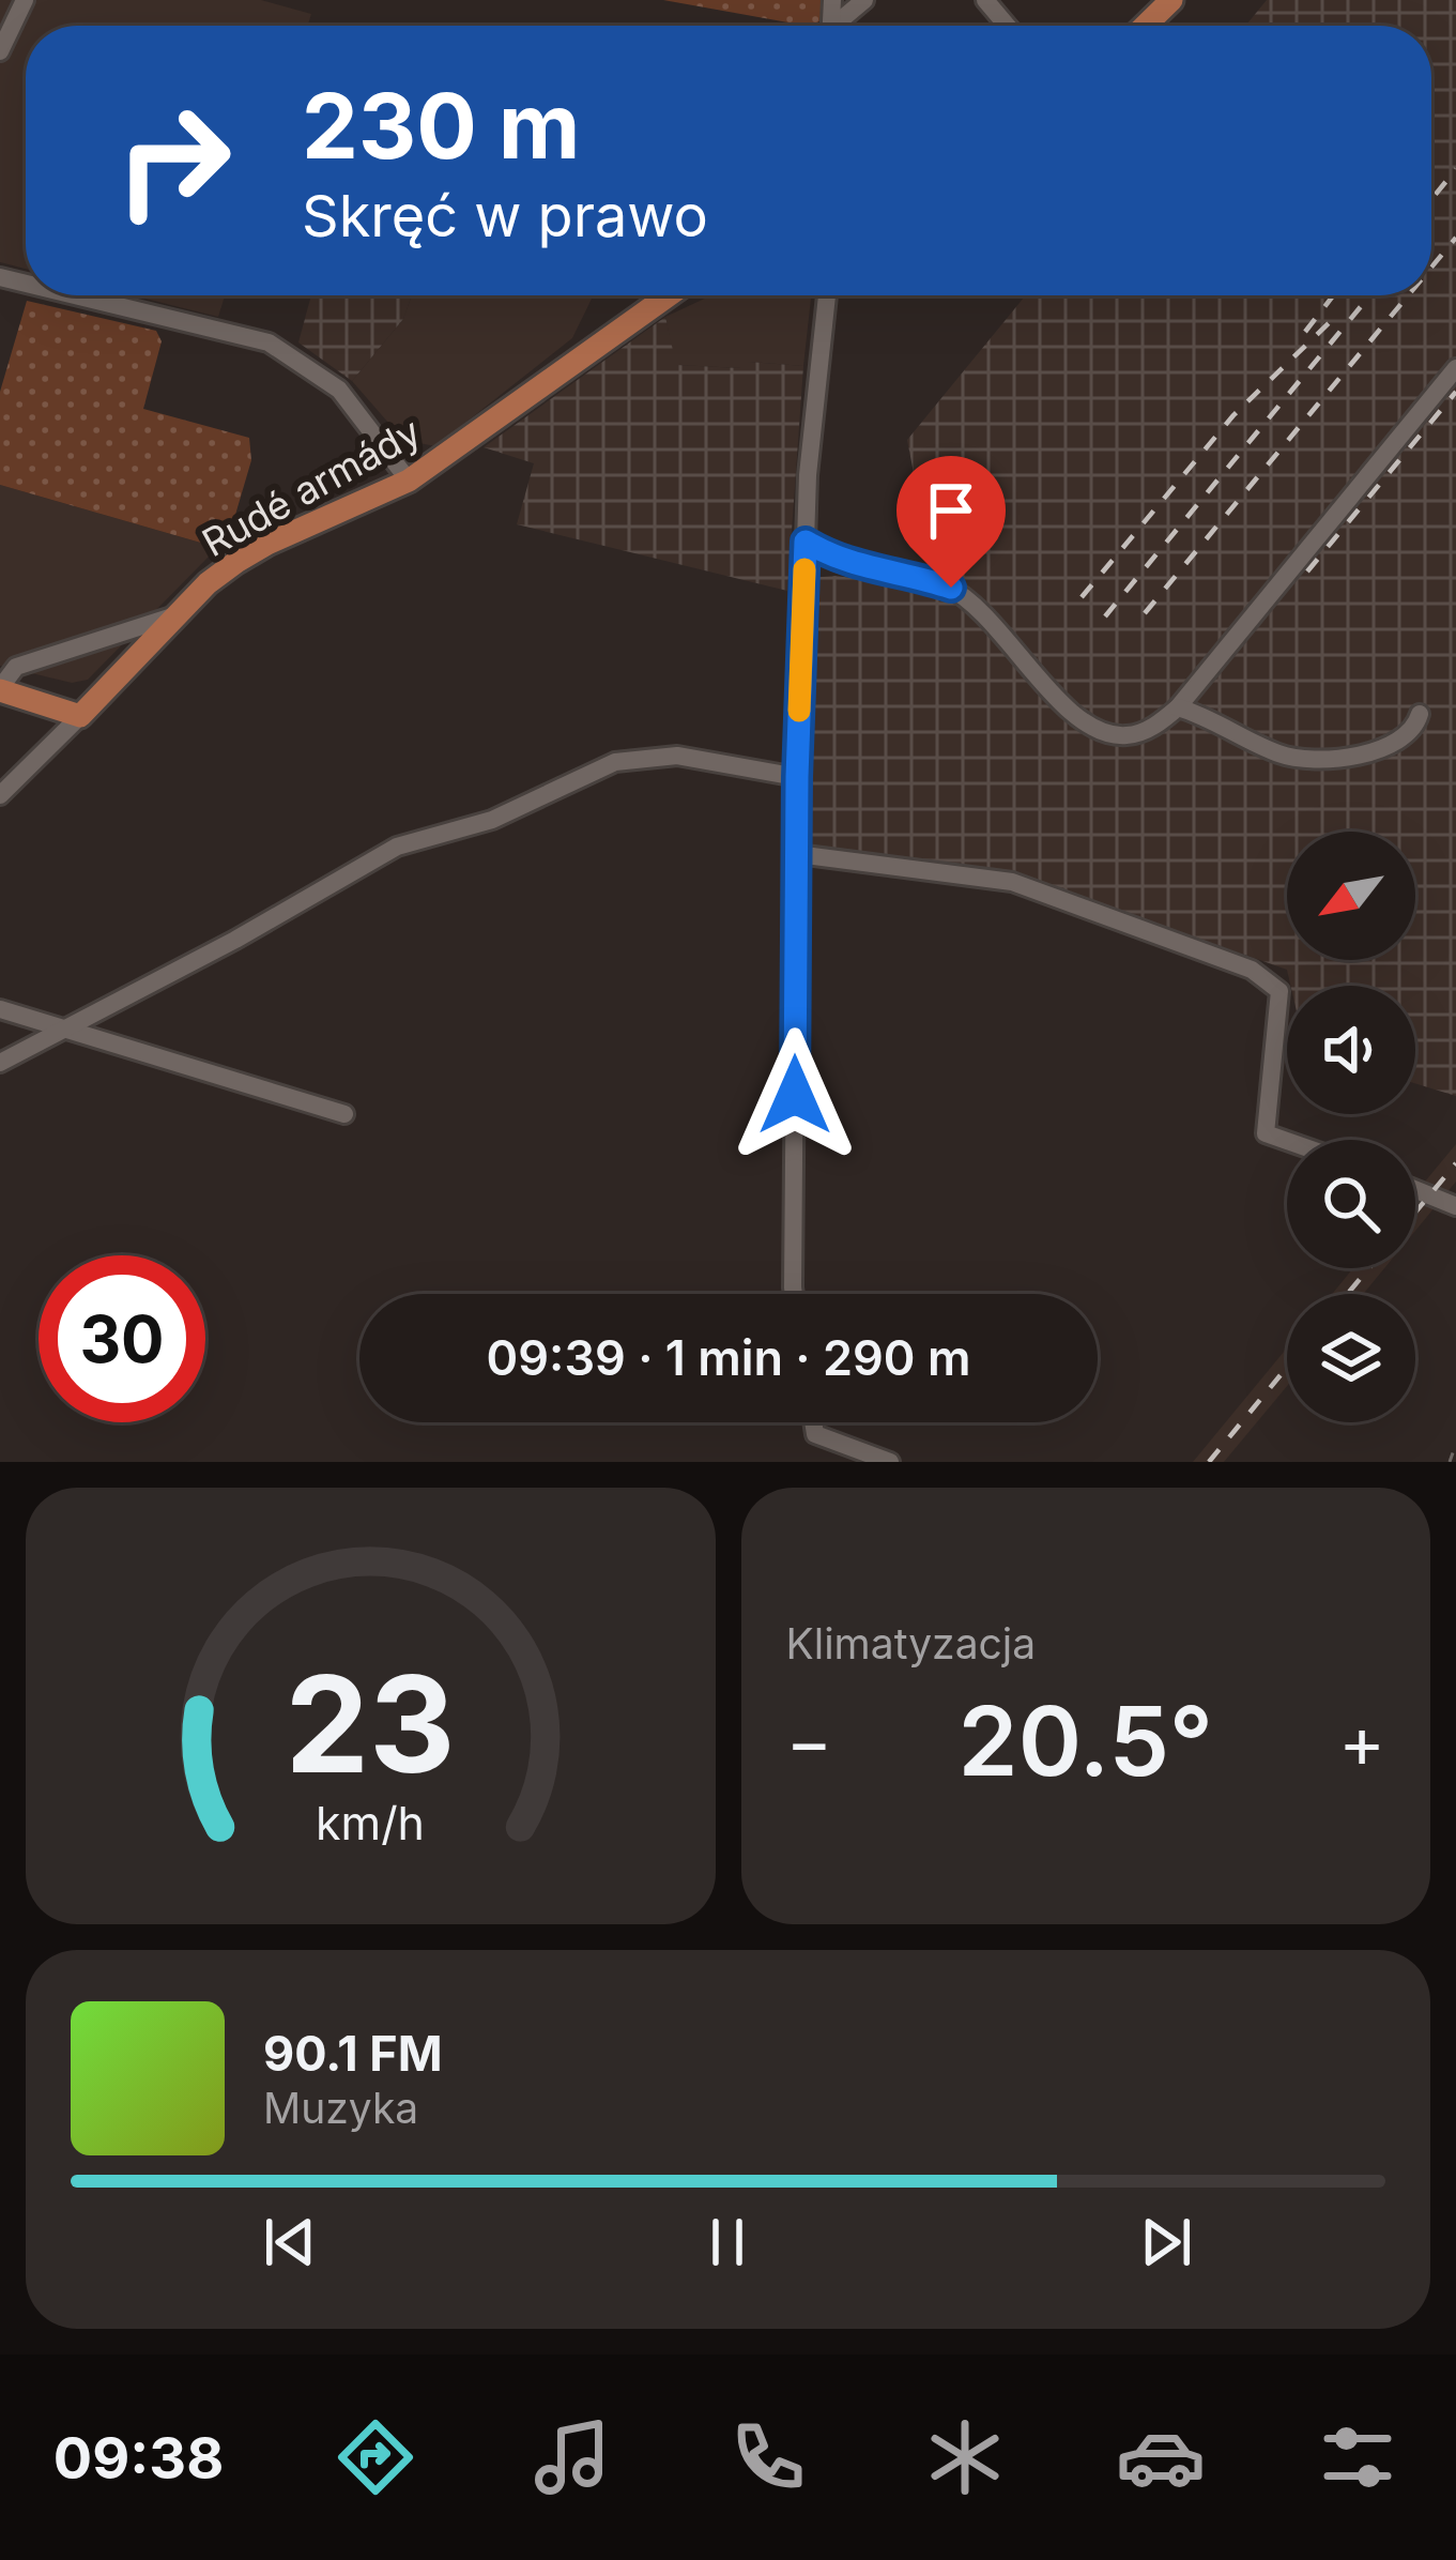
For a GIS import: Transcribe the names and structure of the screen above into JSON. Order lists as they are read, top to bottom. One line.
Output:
{"streets":{"main road":["Rudé armády"]},"north":"bottom left","page":{"turn":["230 m","Skręć w prawo"],"limit":"30","trip":"09:39 · 1 min · 290 m","tile":"Klimatyzacja","heat":["−","20.5°","+"],"song":["90.1 FM","Muzyka"],"tabs":"09:38","gauge":["23","km/h"]}}
